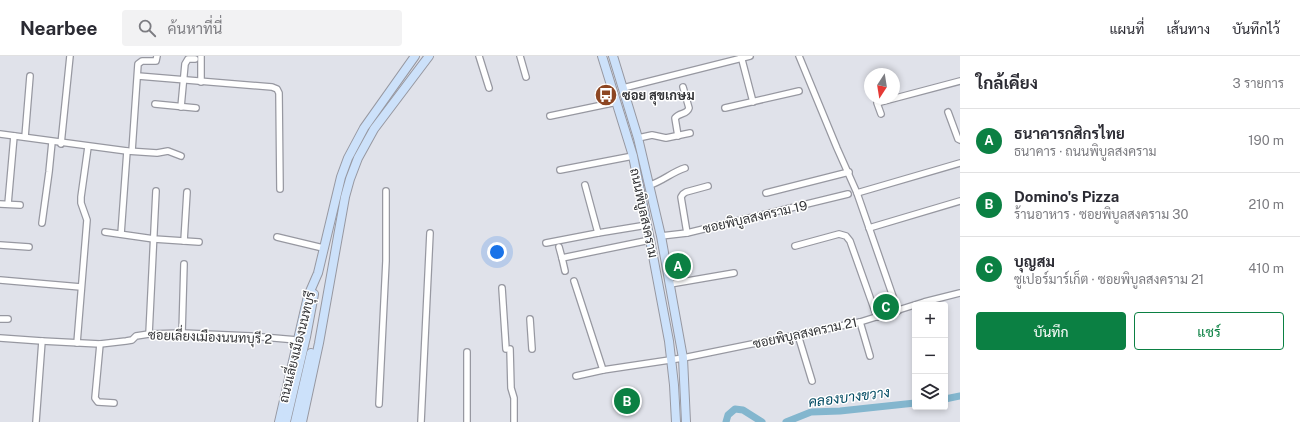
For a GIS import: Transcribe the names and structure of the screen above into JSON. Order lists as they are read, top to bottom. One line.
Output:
{"streets":{"main road":["ถนนพิบูลสงคราม","ถนนเลี่ยงเมืองนนทบุรี"],"street":["ซอยพิบูลสงคราม 19","ซอยพิบูลสงคราม 21","ซอยเลี่ยงเมืองนนทบุรี 2"]},"crossings":[["ถนนพิบูลสงคราม","ซอยพิบูลสงคราม 19"],["ถนนพิบูลสงคราม","ซอยพิบูลสงคราม 21"],["ซอยเลี่ยงเมืองนนทบุรี 2","ถนนเลี่ยงเมืองนนทบุรี"]],"water":["คลองบางขวาง"],"places":{"bus stop":["ซอย สุขเกษม"]},"north":"bottom","page":{"header":"Nearbee","search":"ค้นหาที่นี่","nav":["แผนที่","เส้นทาง","บันทึกไว้"],"heading":["ใกล้เคียง","3 รายการ"],"list":[{"mark":"A","name":"ธนาคารกสิกรไทย","note":"ธนาคาร · ถนนพิบูลสงคราม","value":"190 m"},{"mark":"B","name":"Domino's Pizza","note":"ร้านอาหาร · ซอยพิบูลสงคราม 30","value":"210 m"},{"mark":"C","name":"บุญสม","note":"ซูเปอร์มาร์เก็ต · ซอยพิบูลสงคราม 21","value":"410 m"}],"pins":["A","C","B"],"buttons":["บันทึก","แชร์"],"map_buttons":["+","−"]}}
